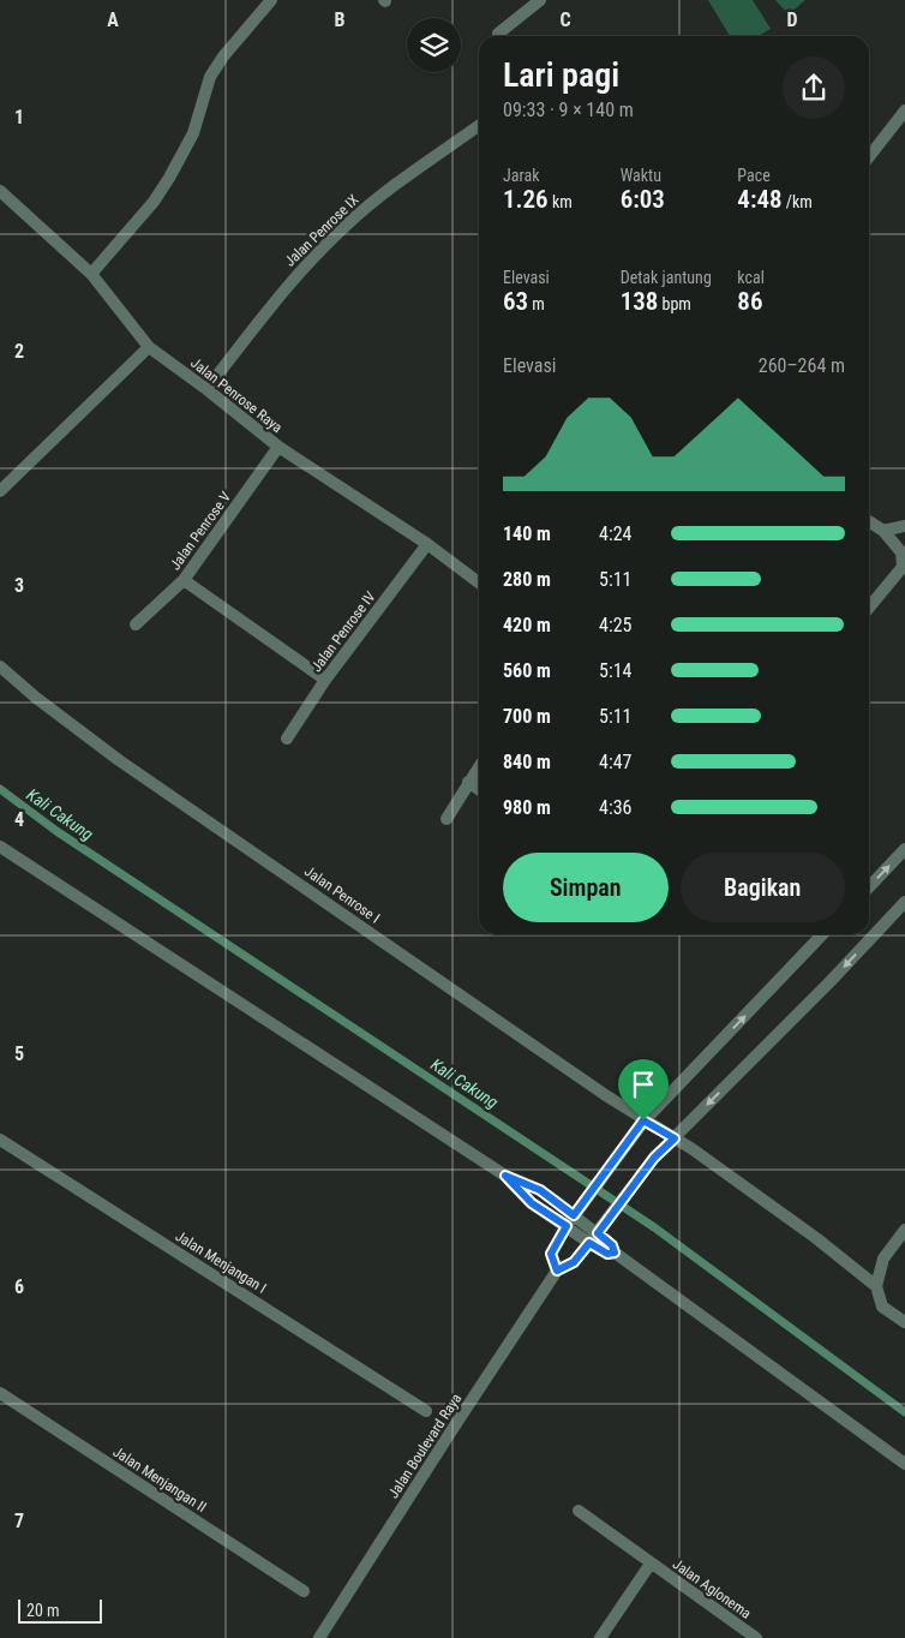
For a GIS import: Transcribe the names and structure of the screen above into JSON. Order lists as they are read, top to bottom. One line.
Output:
{"streets":{"street":["Jalan Penrose IX","Jalan Penrose Raya","Jalan Penrose V","Jalan Penrose IV","Jalan Penrose I","Jalan Menjangan I","Jalan Boulevard Raya","Jalan Menjangan II","Jalan Aglonema"]},"crossings":[["Jalan Penrose IX","Jalan Penrose Raya"],["Jalan Penrose Raya","Jalan Penrose V"],["Jalan Penrose Raya","Jalan Penrose IV"]],"water":["Kali Cakung"],"scale_bar":"20 m","page":{"heading":["Lari pagi","09:33 · 9 × 140 m"],"stats":[["Jarak","1.26 km"],["Waktu","6:03"],["Pace","4:48 /km"],["Elevasi","63 m"],["Detak jantung","138 bpm"],["kcal","86"]],"chart":["Elevasi","260–264 m"],"list":[{"name":"140 m","note":"4:24"},{"name":"280 m","note":"5:11"},{"name":"420 m","note":"4:25"},{"name":"560 m","note":"5:14"},{"name":"700 m","note":"5:11"},{"name":"840 m","note":"4:47"},{"name":"980 m","note":"4:36"}],"buttons":["Simpan","Bagikan"],"scale":"20 m"},"grid":{"columns":["A","B","C","D"],"rows":["1","2","3","4","5","6","7"]}}
